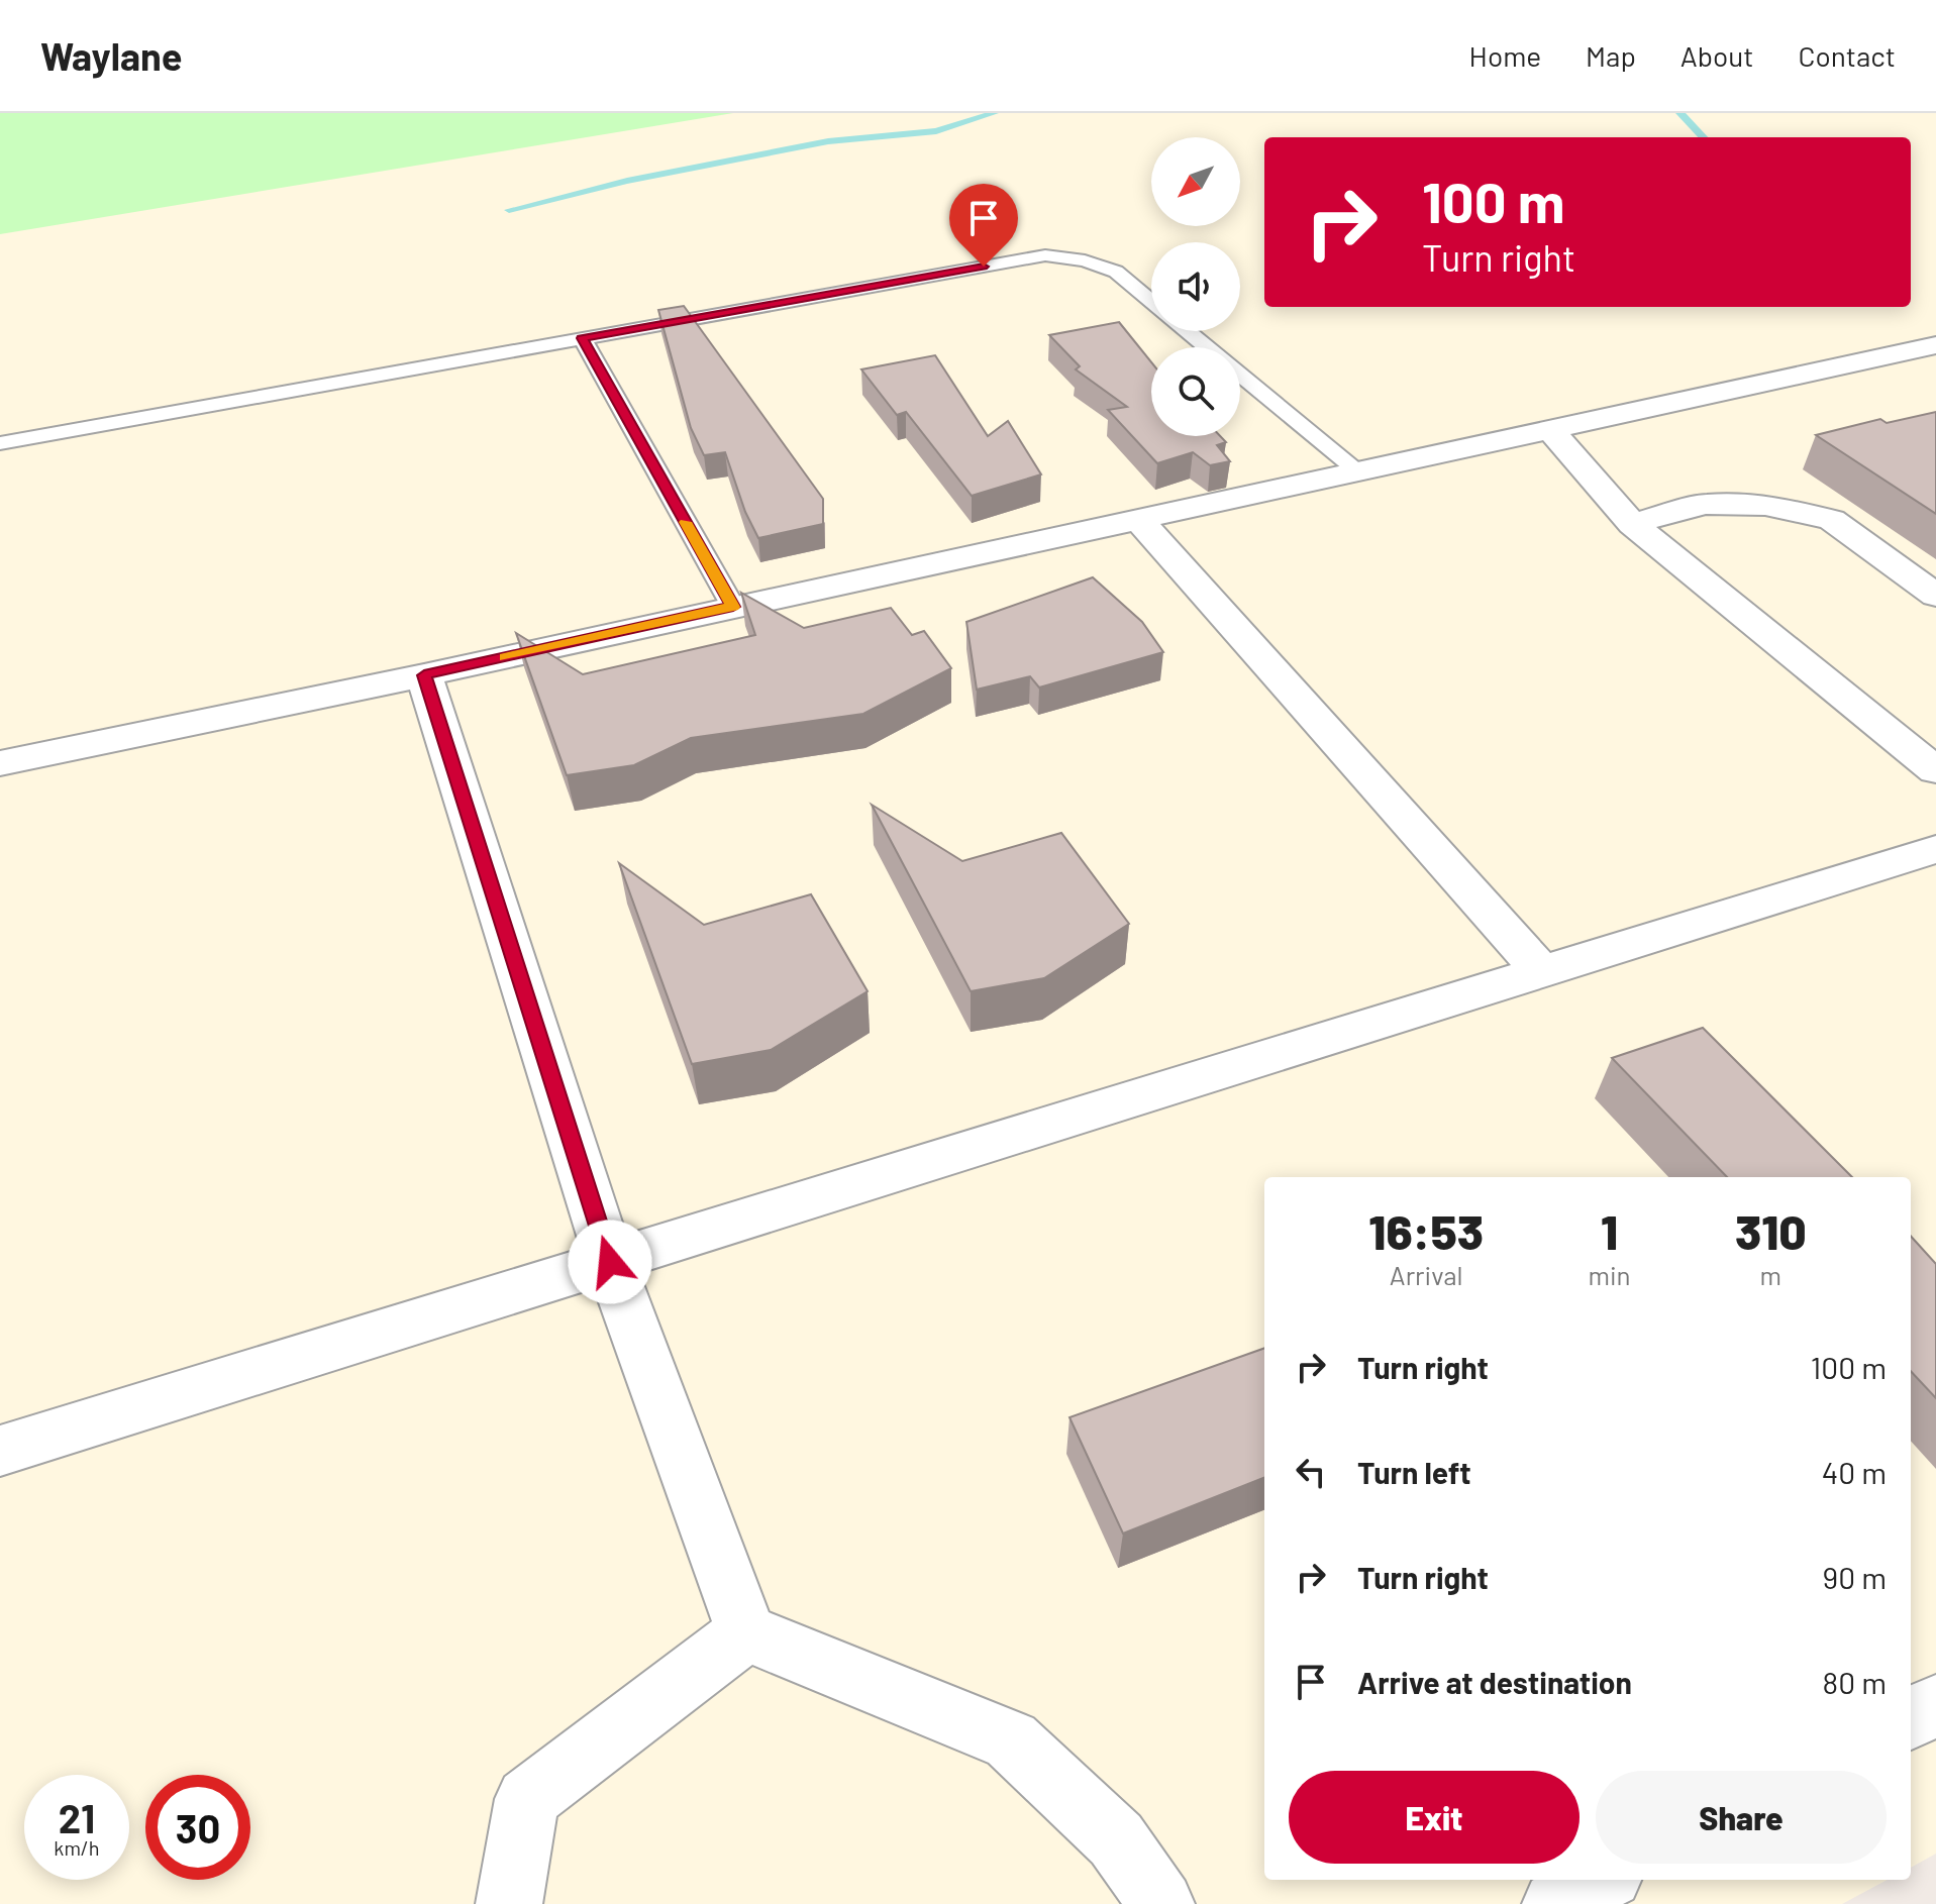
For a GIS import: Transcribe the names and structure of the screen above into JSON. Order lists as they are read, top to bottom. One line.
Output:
{"north":"bottom left","page":{"header":"Waylane","nav":["Home","Map","About","Contact"],"turn":["100 m","Turn right"],"eta":["16:53","Arrival","1","min","310","m"],"list":[{"name":"Turn right","value":"100 m"},{"name":"Turn left","value":"40 m"},{"name":"Turn right","value":"90 m"},{"name":"Arrive at destination","value":"80 m"}],"buttons":["Exit","Share"],"speed":"21 km/h","limit":"30"}}
